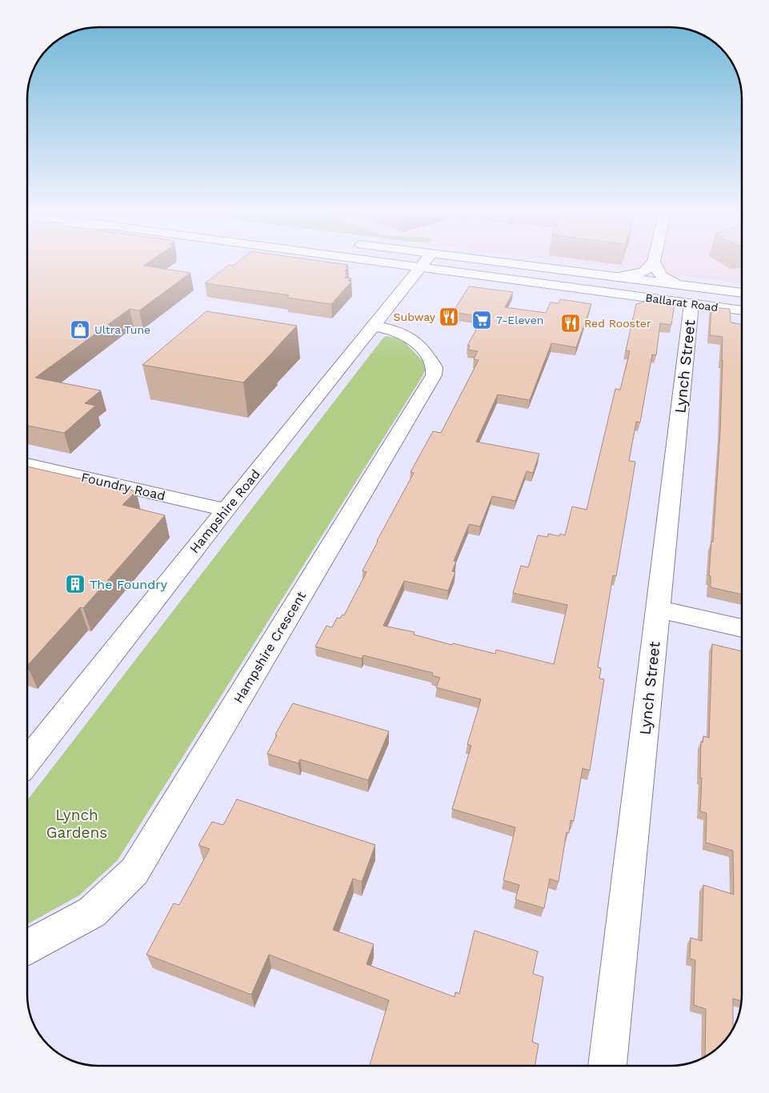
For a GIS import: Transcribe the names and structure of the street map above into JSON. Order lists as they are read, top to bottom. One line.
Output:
{"streets":{"main road":["Ballarat Road","Lynch Street","Foundry Road","Hampshire Road","Hampshire Crescent"]},"crossings":[["Ballarat Road","Lynch Street"],["Ballarat Road","Hampshire Road"],["Foundry Road","Hampshire Road"],["Hampshire Road","Hampshire Crescent"]],"parks":["Lynch Gardens"],"places":{"restaurant":["Subway","Red Rooster"],"supermarket":["7-Eleven"],"shop":["Ultra Tune"],"building":["The Foundry"]}}
